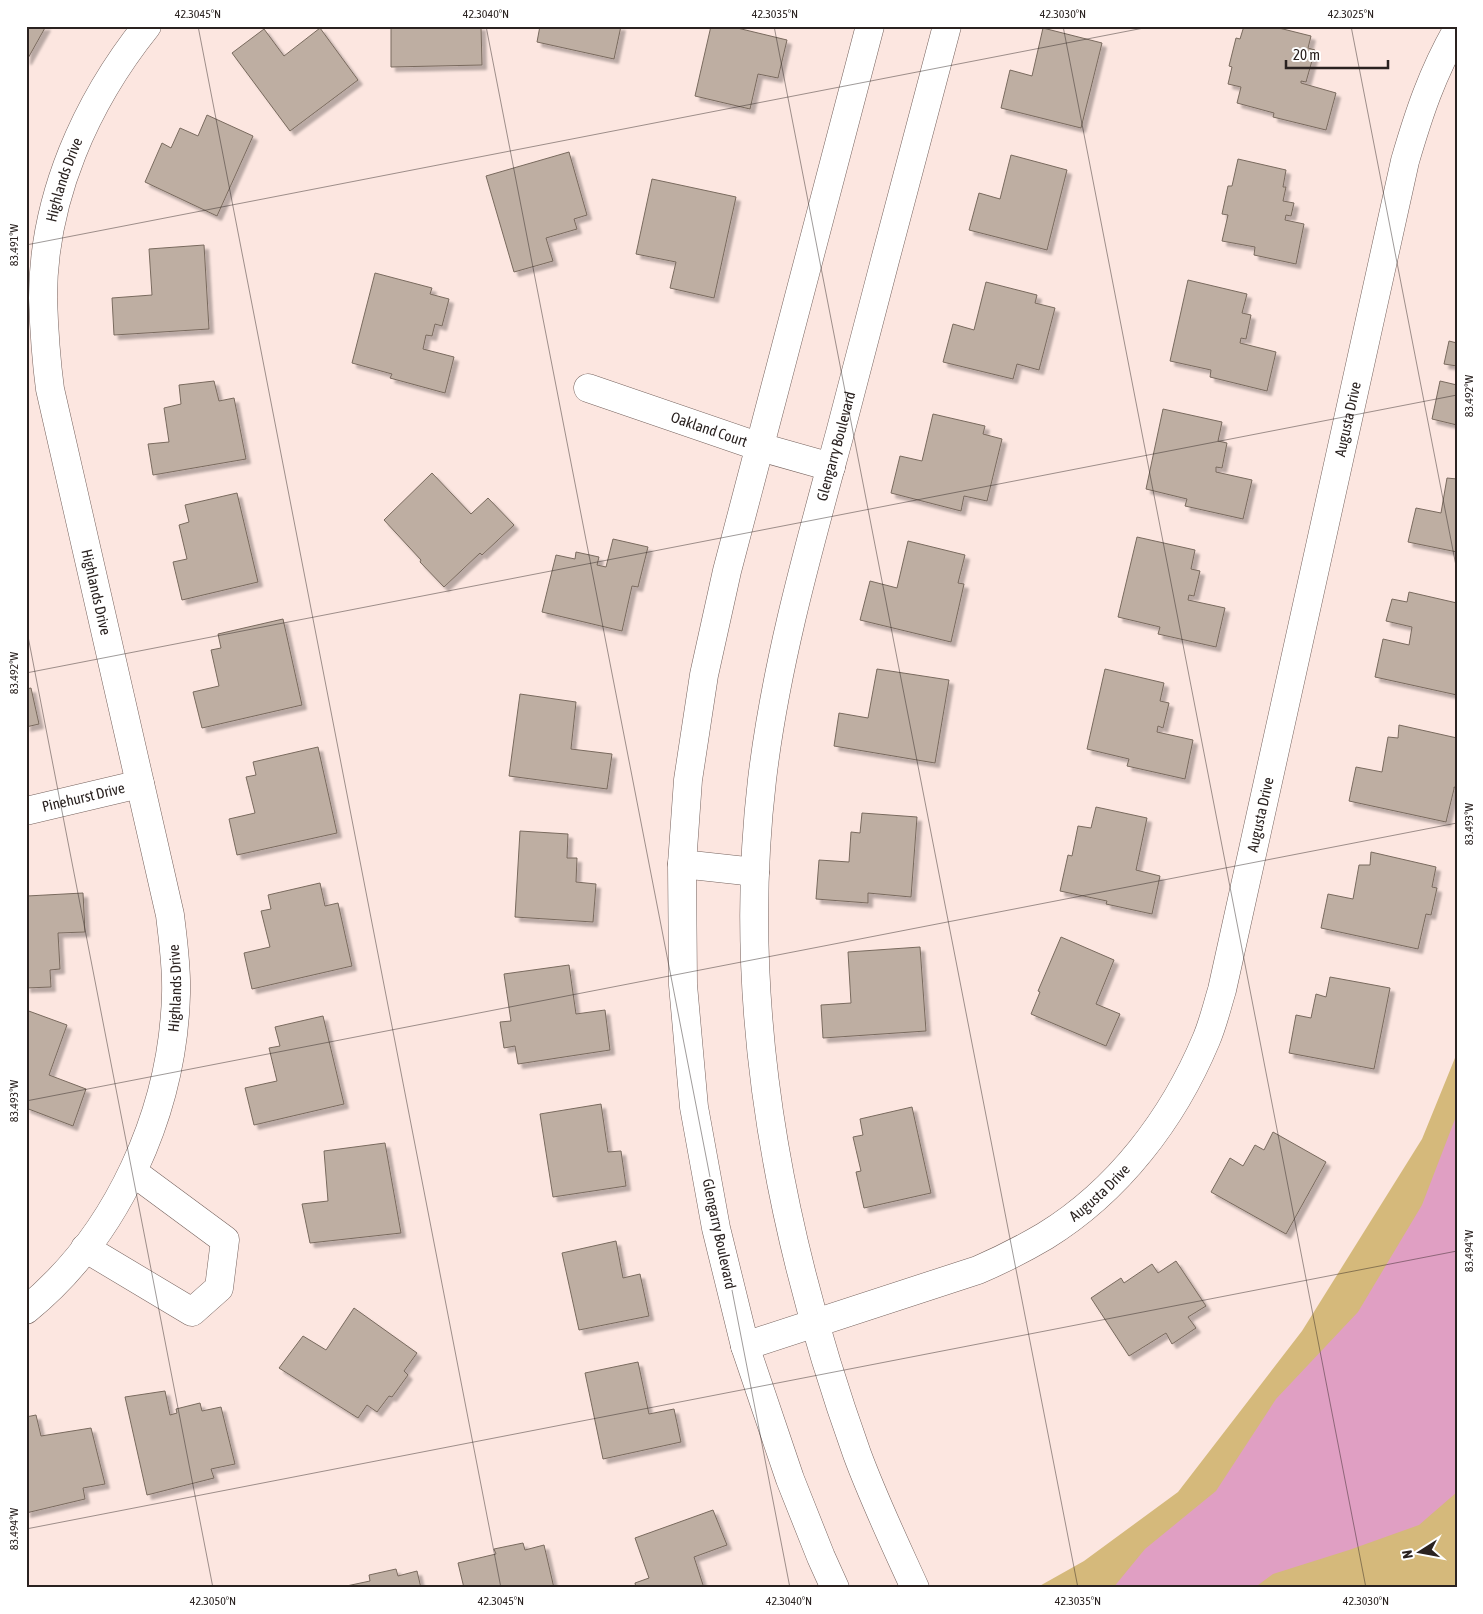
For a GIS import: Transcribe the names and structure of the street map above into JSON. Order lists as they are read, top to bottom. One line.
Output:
{"streets":{"street":["Highlands Drive","Augusta Drive","Oakland Court","Glengarry Boulevard","Pinehurst Drive"]},"crossings":[["Highlands Drive","Pinehurst Drive"],["Augusta Drive","Glengarry Boulevard"],["Oakland Court","Glengarry Boulevard"]],"scale_bar":"20 m","north":"left","coordinates":["42.3045°N","42.3040°N","42.3035°N","42.3030°N","42.3025°N","83.491°W","83.492°W","83.493°W","83.494°W","42.3050°N"]}
